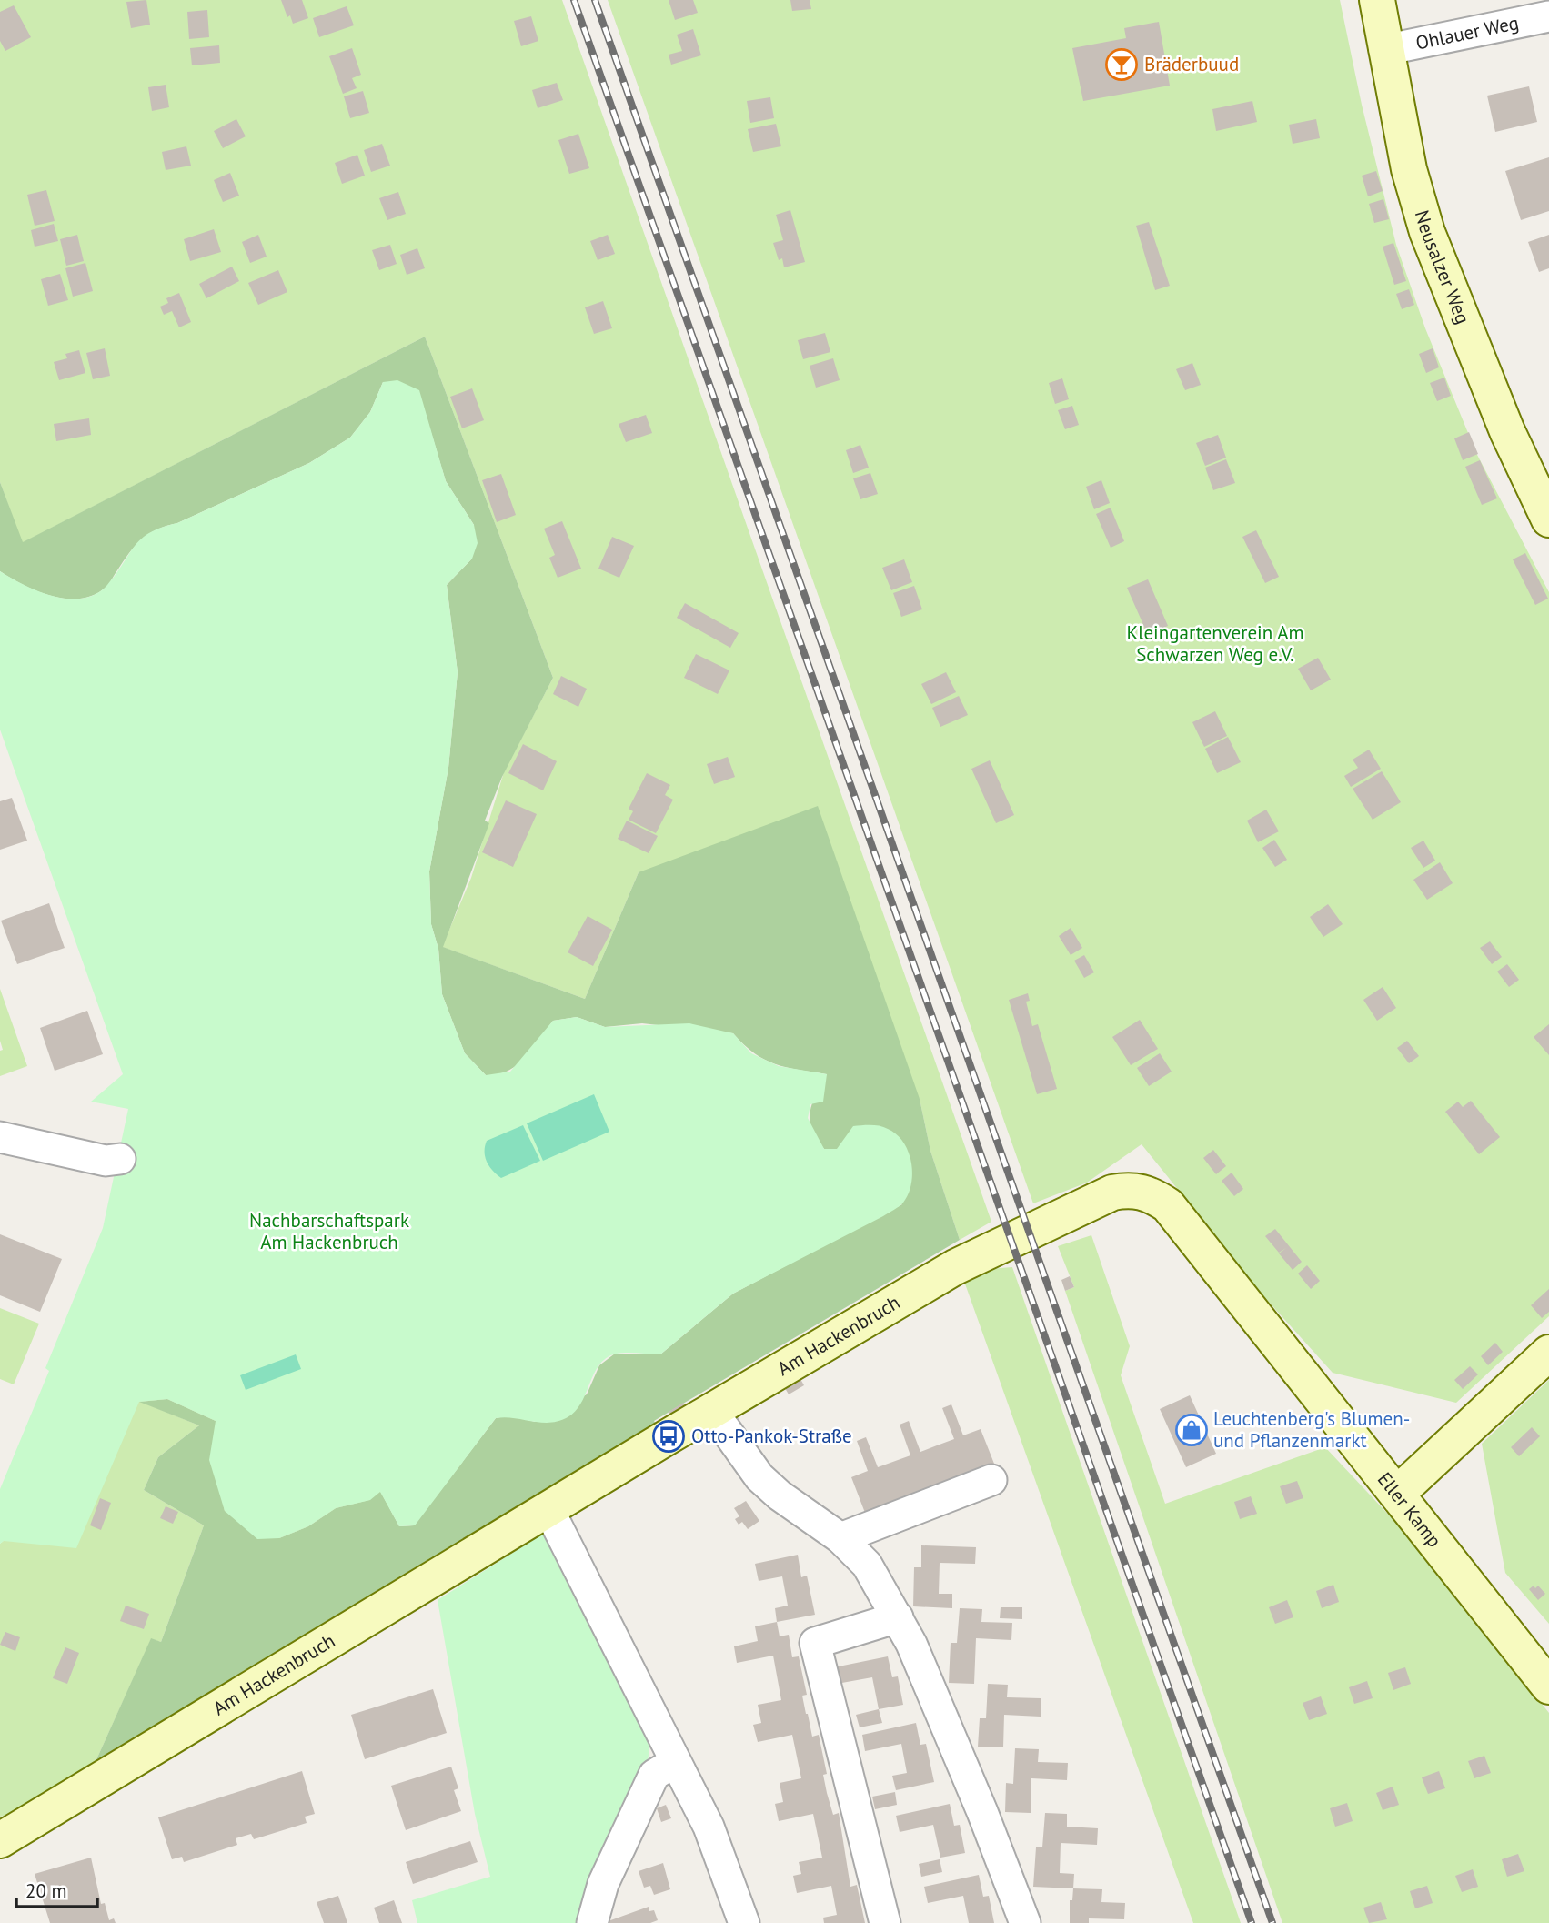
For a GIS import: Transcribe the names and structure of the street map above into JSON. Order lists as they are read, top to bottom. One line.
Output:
{"streets":{"street":["Ohlauer Weg","Neusalzer Weg","Am Hackenbruch","Eller Kamp"]},"crossings":[["Ohlauer Weg","Neusalzer Weg"],["Am Hackenbruch","Eller Kamp"]],"parks":["Kleingartenverein Am Schwarzen Weg e.V.","Nachbarschaftspark Am Hackenbruch"],"places":{"bar":["Bräderbuud"],"shop":["Leuchtenberg's Blumen- und Pflanzenmarkt"],"bus stop":["Otto-Pankok-Straße"]},"scale_bar":"20 m"}
